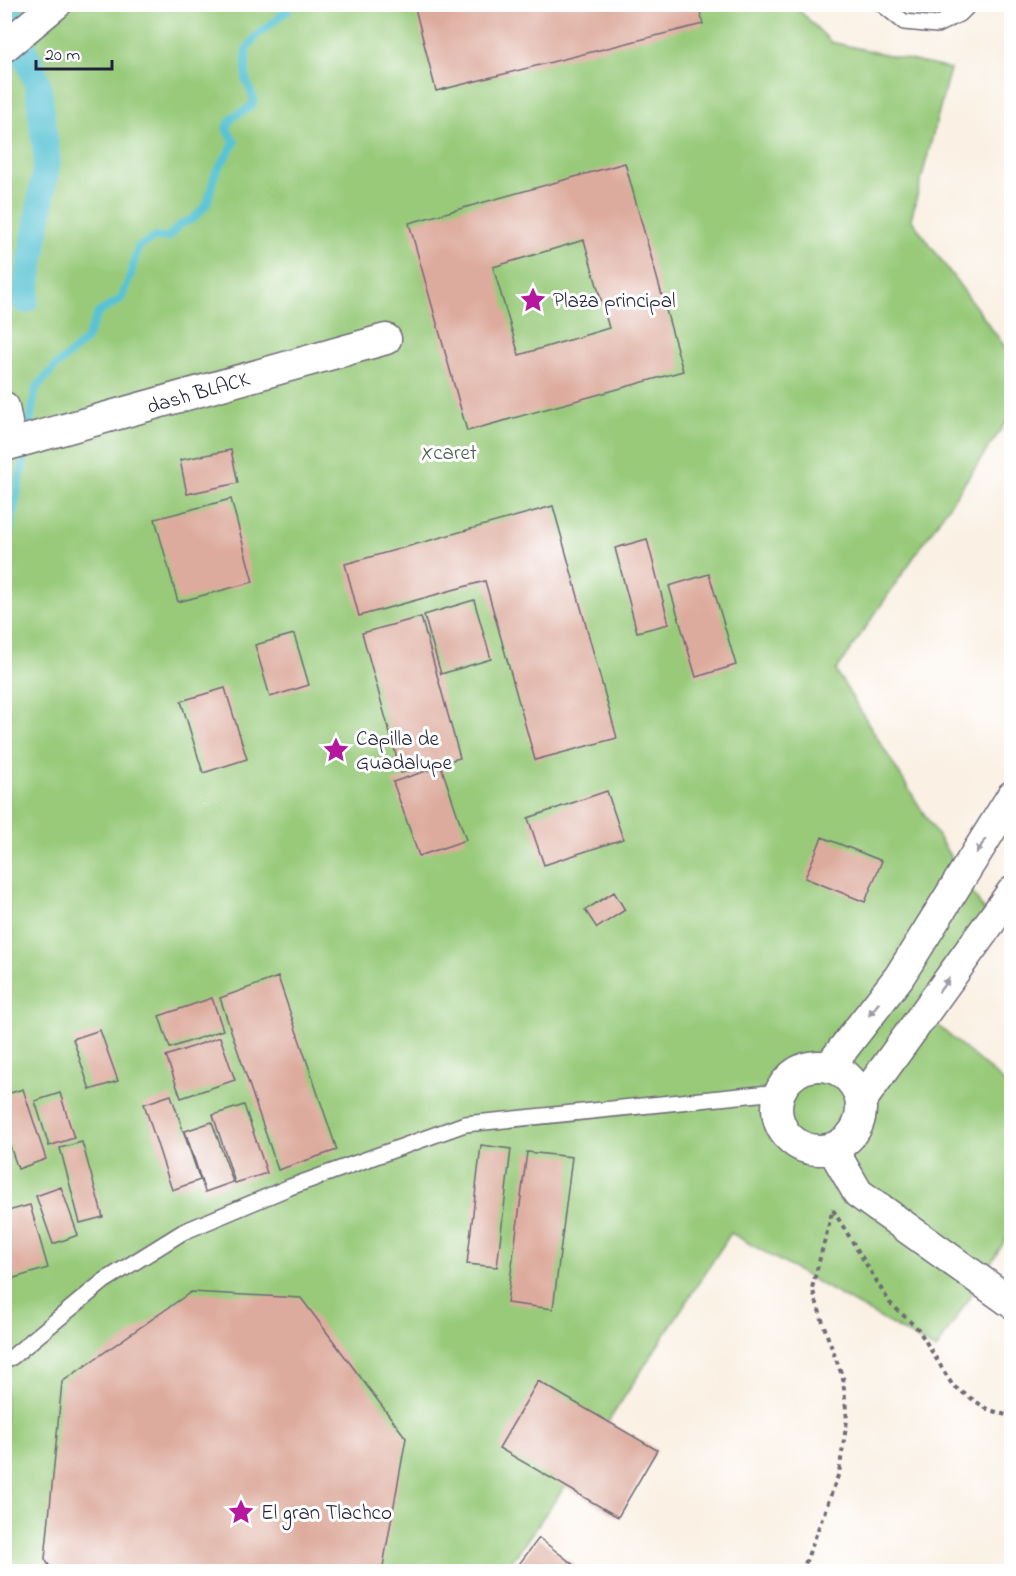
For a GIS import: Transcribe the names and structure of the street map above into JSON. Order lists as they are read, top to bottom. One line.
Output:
{"streets":{"street":["dash BLACK"]},"parks":["Xcaret"],"places":{"place":["Plaza principal","Capilla de Guadalupe","El gran Tlachco"]},"scale_bar":"20 m"}
